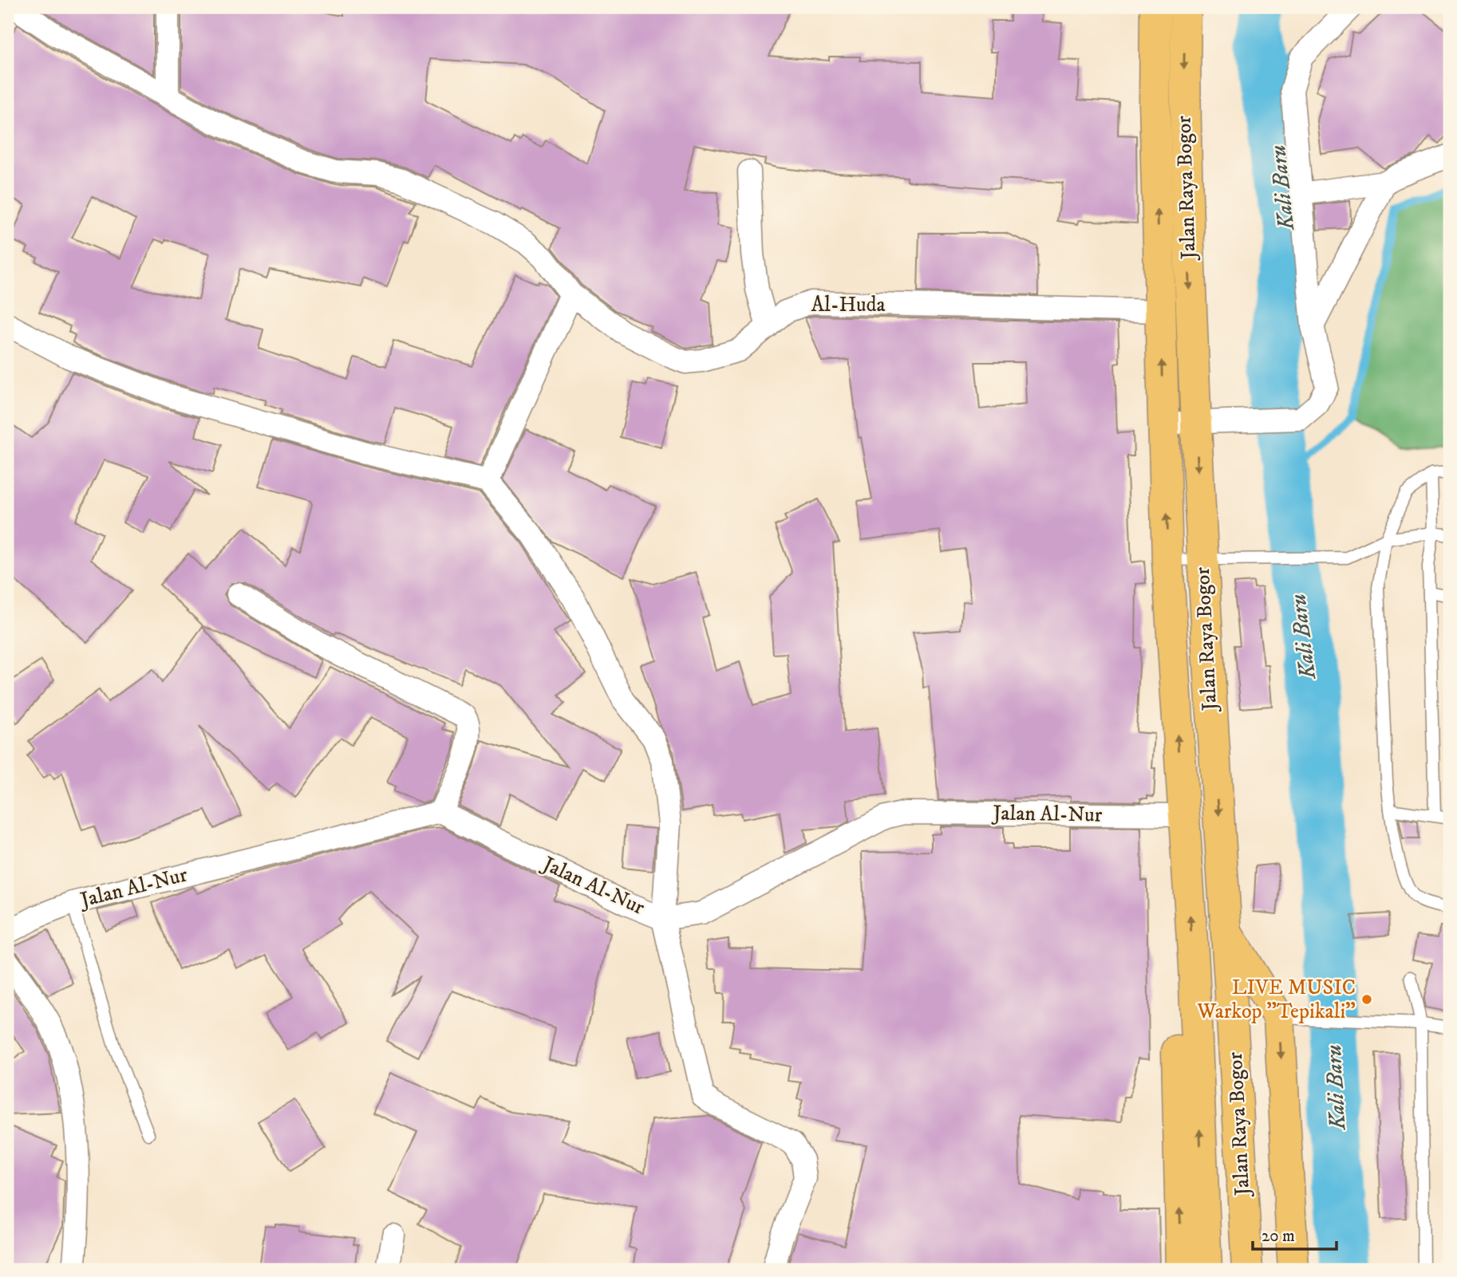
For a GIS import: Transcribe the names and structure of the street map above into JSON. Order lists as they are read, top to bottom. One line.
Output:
{"streets":{"highway":["Jalan Raya Bogor"],"street":["Al-Huda","Jalan Al-Nur"]},"crossings":[["Jalan Raya Bogor","Al-Huda"],["Jalan Raya Bogor","Jalan Al-Nur"]],"water":["Kali Baru"],"places":["LIVE MUSIC Warkop \"Tepikali\""],"scale_bar":"20 m"}
